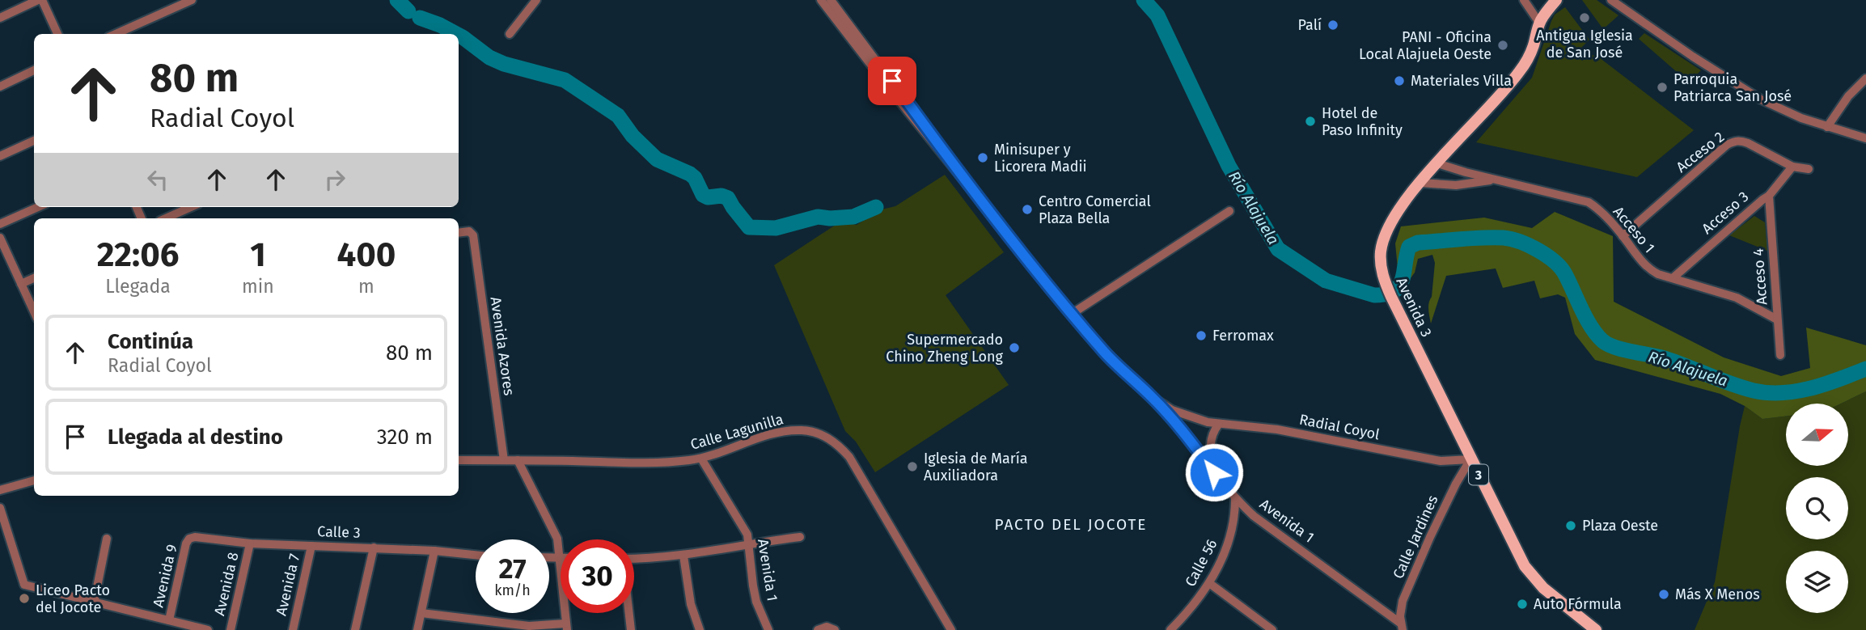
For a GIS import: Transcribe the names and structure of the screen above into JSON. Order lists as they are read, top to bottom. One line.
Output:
{"streets":{"main road":["Avenida 3","3"],"street":["Acceso 2","Acceso 3","Acceso 1","Acceso 4","Avenida Azores","Radial Coyol","Calle Lagunilla","Avenida 1","Calle 3","Calle Jardines","Calle 56","Avenida 9","Avenida 8","Avenida 7"]},"crossings":[["Acceso 2","Acceso 3"],["Acceso 2","Acceso 1"],["Acceso 3","Acceso 1"],["Acceso 3","Acceso 4"],["Acceso 1","Acceso 4"],["Acceso 1","Avenida 3"],["Avenida 3","Radial Coyol"],["Avenida 3","Calle Jardines"],["Avenida Azores","Calle Lagunilla"],["Radial Coyol","Avenida 1"],["Radial Coyol","Calle Jardines"],["Calle Lagunilla","Avenida 1"],["Avenida 1","Calle Jardines"],["Avenida 1","Calle 56"],["Calle 3","Avenida 9"],["Calle 3","Avenida 8"],["Calle 3","Avenida 7"]],"districts":["PACTO DEL JOCOTE"],"water":["Río Alajuela"],"places":["Antigua Iglesia de San José","Palí","PANI - Oficina Local Alajuela Oeste","Materiales Villa","Parroquia Patriarca San José","Hotel de Paso Infinity","Minisuper y Licorera Madii","Centro Comercial Plaza Bella","Ferromax","Supermercado Chino Zheng Long","Iglesia de María Auxiliadora","Plaza Oeste","Más X Menos","Liceo Pacto del Jocote","Auto Fórmula"],"north":"right","page":{"turn":["80 m","Radial Coyol"],"eta":["22:06","Llegada","1","min","400","m"],"list":[{"name":"Continúa","note":"Radial Coyol","value":"80 m"},{"name":"Llegada al destino","value":"320 m"}],"speed":"27 km/h","limit":"30"}}
